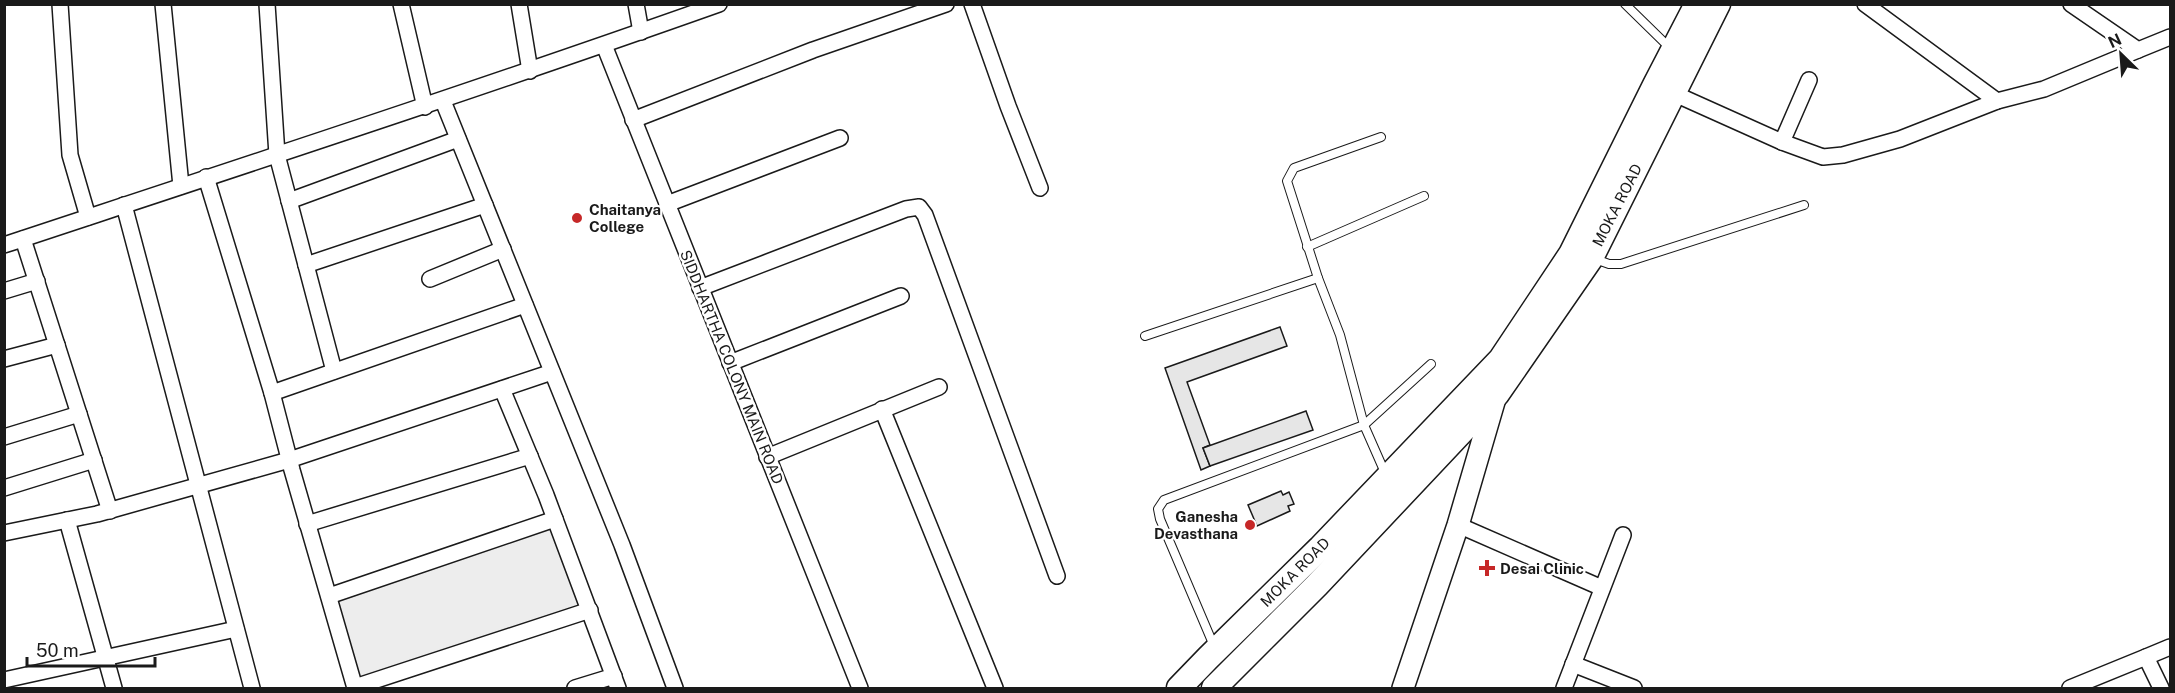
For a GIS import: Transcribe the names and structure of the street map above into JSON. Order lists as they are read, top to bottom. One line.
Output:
{"streets":{"main road":["MOKA ROAD"],"street":["SIDDHARTHA COLONY MAIN ROAD"]},"places":{"other":["Chaitanya College","Ganesha Devasthana"],"health":["Desai Clinic"]},"scale_bar":"50 m","north":"top left"}
